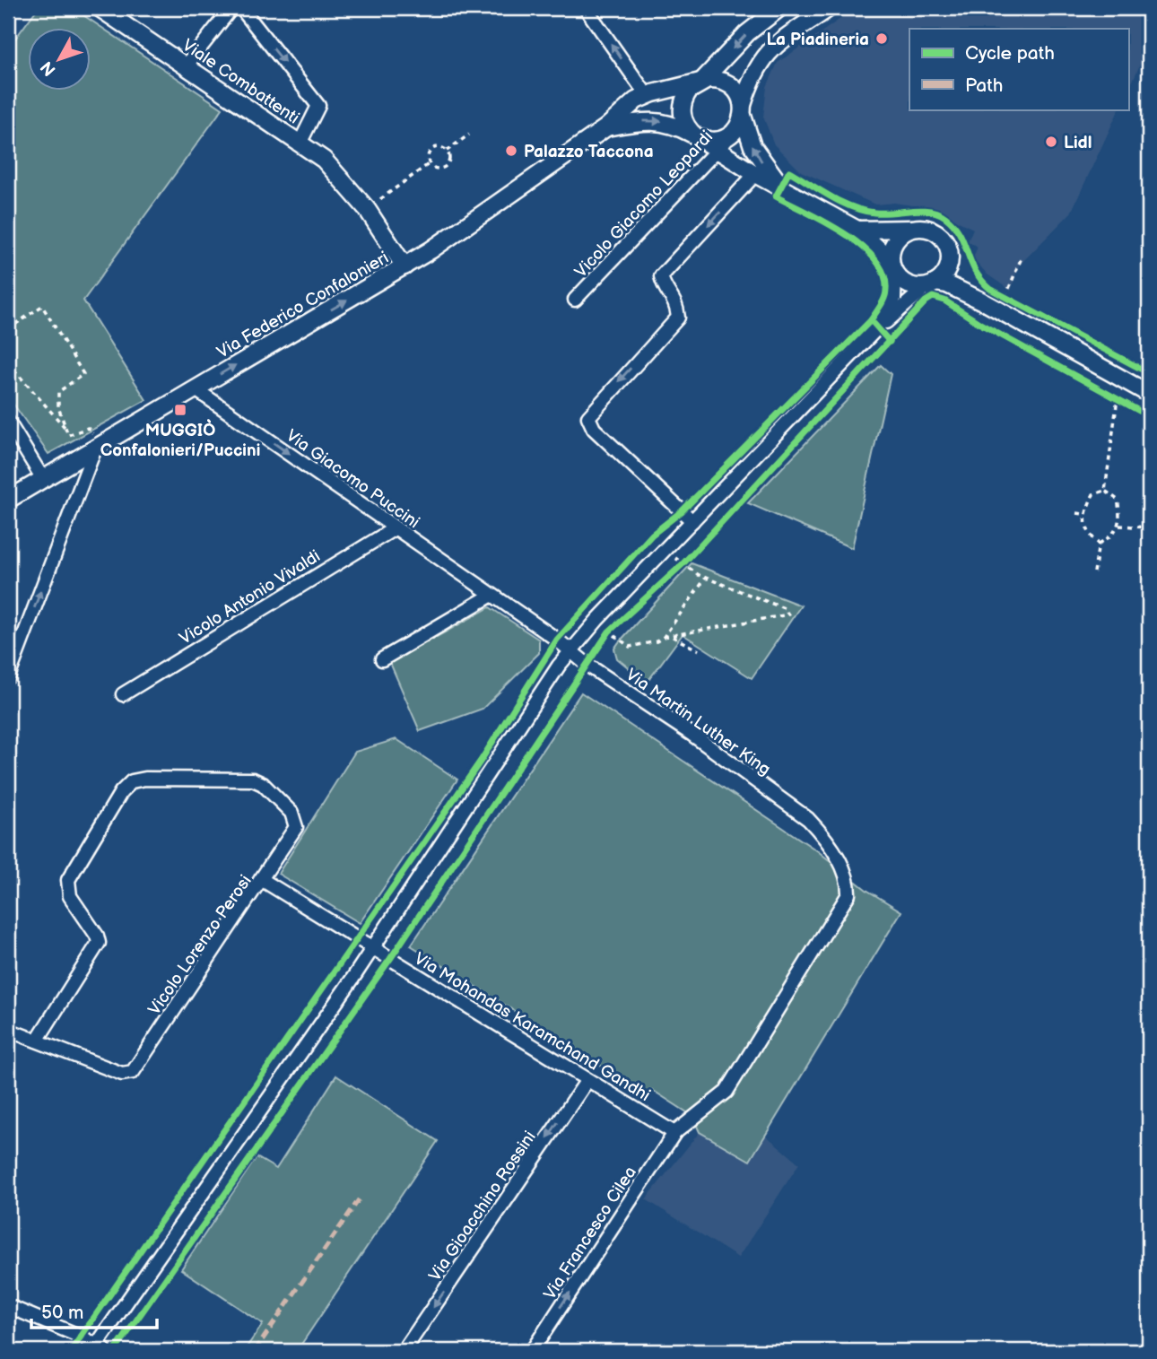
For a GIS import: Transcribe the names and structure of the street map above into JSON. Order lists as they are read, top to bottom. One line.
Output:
{"streets":{"street":["Viale Combattenti","Vicolo Giacomo Leopardi","Via Federico Confalonieri","Via Giacomo Puccini","Vicolo Antonio Vivaldi","Via Martin Luther King","Vicolo Lorenzo Perosi","Via Mohandas Karamchand Gandhi","Via Gioacchino Rossini","Via Francesco Cilea"]},"crossings":[["Viale Combattenti","Via Federico Confalonieri"],["Vicolo Giacomo Leopardi","Via Federico Confalonieri"],["Via Federico Confalonieri","Via Giacomo Puccini"],["Via Giacomo Puccini","Vicolo Antonio Vivaldi"],["Via Giacomo Puccini","Via Martin Luther King"],["Via Martin Luther King","Via Mohandas Karamchand Gandhi"],["Via Martin Luther King","Via Francesco Cilea"],["Vicolo Lorenzo Perosi","Via Mohandas Karamchand Gandhi"],["Via Mohandas Karamchand Gandhi","Via Gioacchino Rossini"],["Via Mohandas Karamchand Gandhi","Via Francesco Cilea"]],"one_way":["Via Giacomo Puccini","Via Gioacchino Rossini","Via Francesco Cilea"],"places":{"other":["La Piadineria","Lidl","Palazzo Taccona"],"transit":["MUGGIÒ Confalonieri/Puccini"]},"legend":["Cycle path","Path"],"scale_bar":"50 m","north":"bottom left"}
